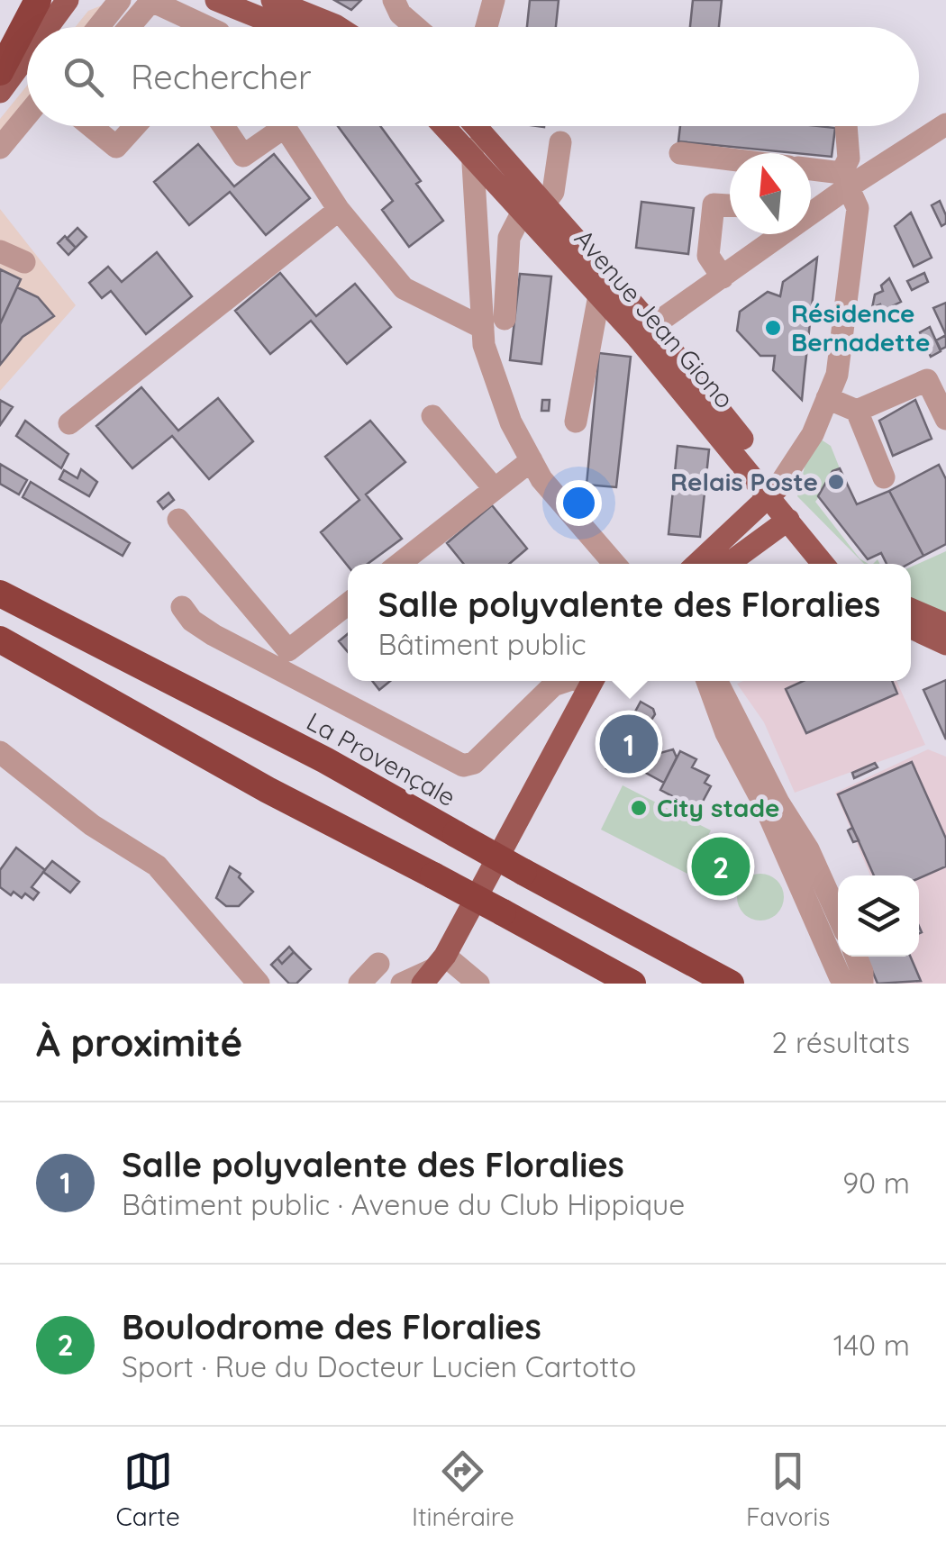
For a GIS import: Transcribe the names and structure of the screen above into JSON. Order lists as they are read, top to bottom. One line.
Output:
{"streets":{"highway":["La Provençale"],"main road":["Avenue Jean Giono"]},"places":["Résidence Bernadette","Relais Poste","City stade"],"north":"top","page":{"search":"Rechercher","popup":["Salle polyvalente des Floralies","Bâtiment public"],"pins":["1","2"],"heading":["À proximité","2 résultats"],"list":[{"mark":"1","name":"Salle polyvalente des Floralies","note":"Bâtiment public · Avenue du Club Hippique","value":"90 m"},{"mark":"2","name":"Boulodrome des Floralies","note":"Sport · Rue du Docteur Lucien Cartotto","value":"140 m"}],"nav":["Carte","Itinéraire","Favoris"]}}
